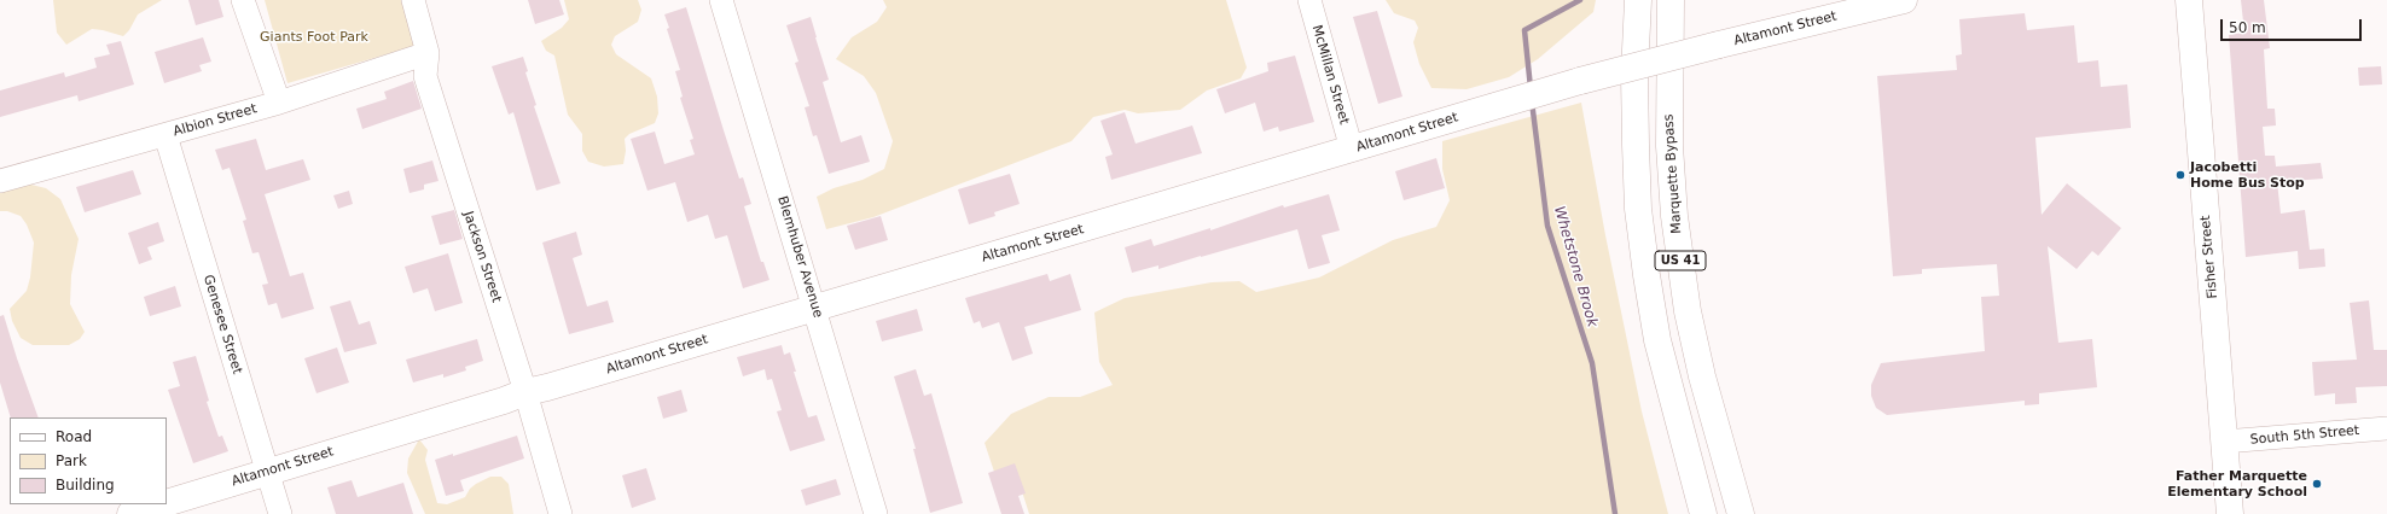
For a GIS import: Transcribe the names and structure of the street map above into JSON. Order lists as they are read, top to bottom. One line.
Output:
{"streets":{"main road":["Altamont Street","Marquette Bypass","Fisher Street","US 41"],"street":["McMillan Street","Albion Street","Jackson Street","Blemhuber Avenue","Genesee Street","South 5th Street"]},"crossings":[["Altamont Street","McMillan Street"],["Altamont Street","Jackson Street"],["Altamont Street","Blemhuber Avenue"],["Altamont Street","Genesee Street"],["Albion Street","Jackson Street"],["Albion Street","Genesee Street"],["Fisher Street","South 5th Street"]],"water":["Whetstone Brook"],"parks":["Giants Foot Park"],"places":["Jacobetti Home Bus Stop","Father Marquette Elementary School"],"legend":["Road","Park","Building"],"scale_bar":"50 m"}
